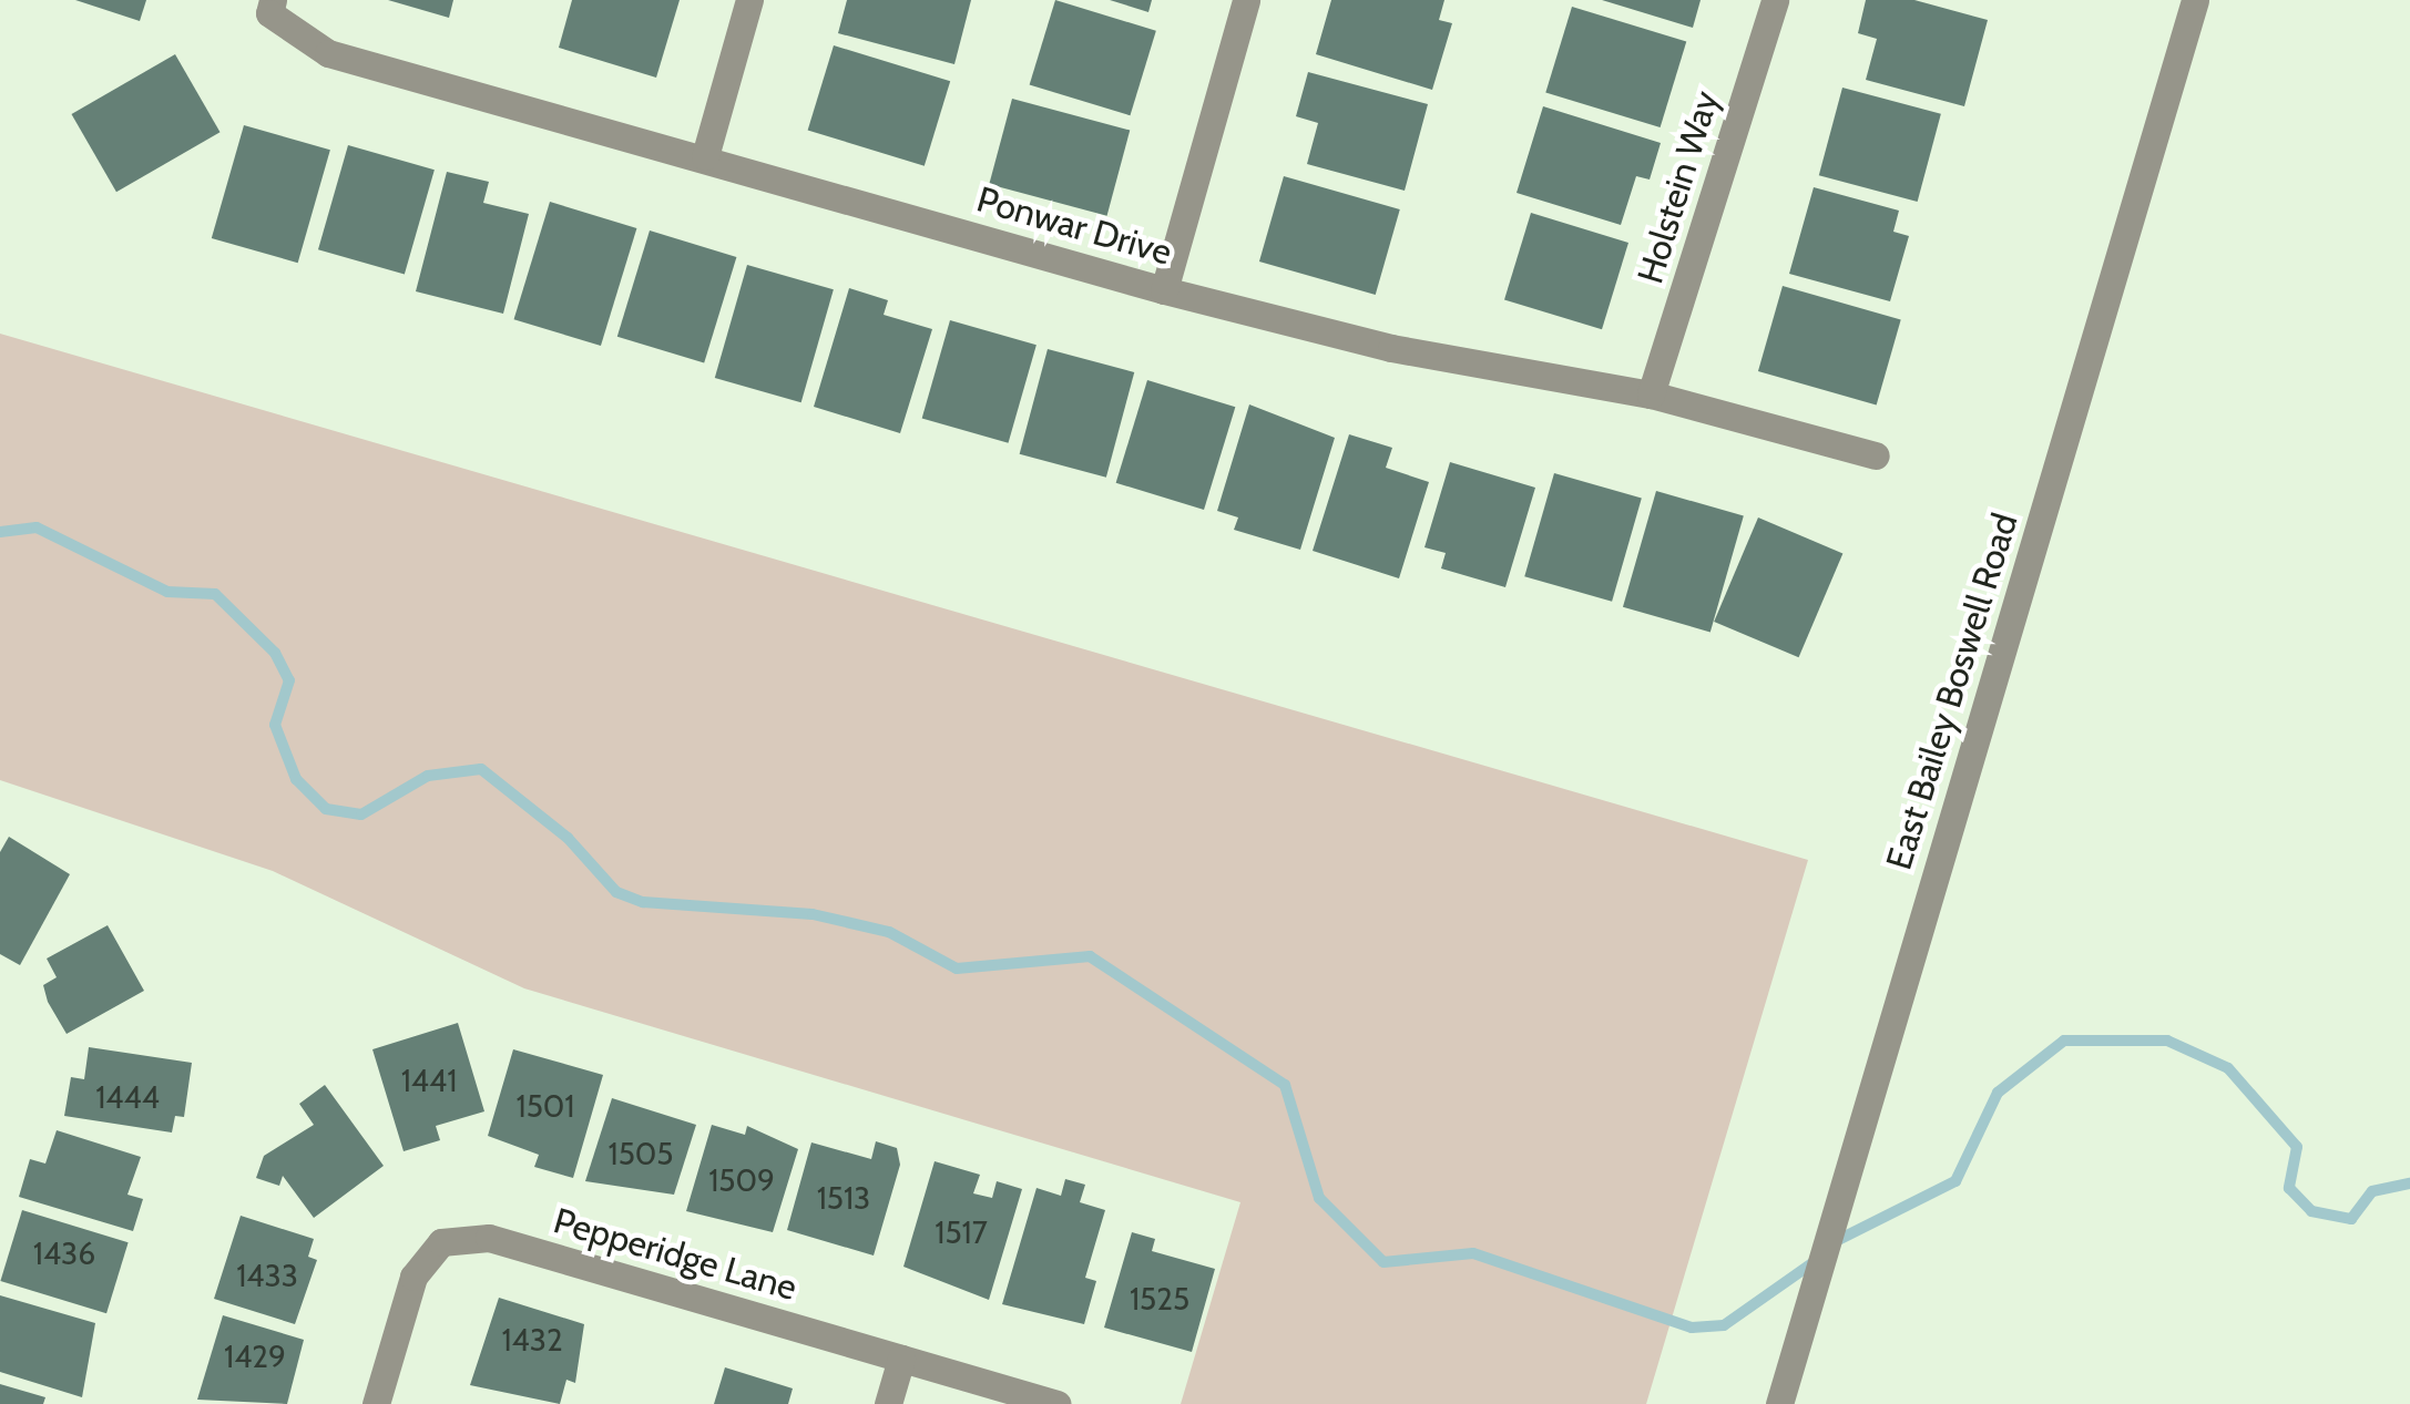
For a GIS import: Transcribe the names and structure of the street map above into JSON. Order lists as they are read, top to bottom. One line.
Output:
{"streets":{"street":["Holstein Way","Ponwar Drive","East Bailey Boswell Road","Pepperidge Lane"]},"crossings":[["Holstein Way","Ponwar Drive"]],"house_numbers":["1441","1444","1501","1505","1509","1513","1517","1436","1433","1525","1432","1429"]}
